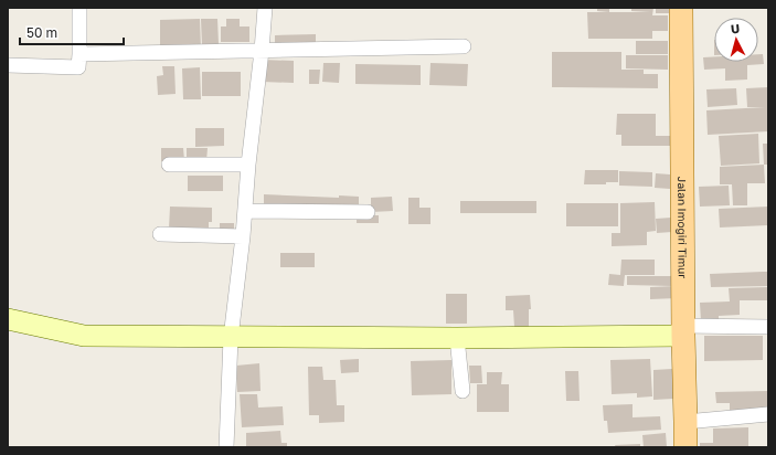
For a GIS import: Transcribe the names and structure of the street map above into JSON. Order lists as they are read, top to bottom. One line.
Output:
{"streets":{"main road":["Jalan Imogiri Timur"]},"scale_bar":"50 m","north":"top"}
